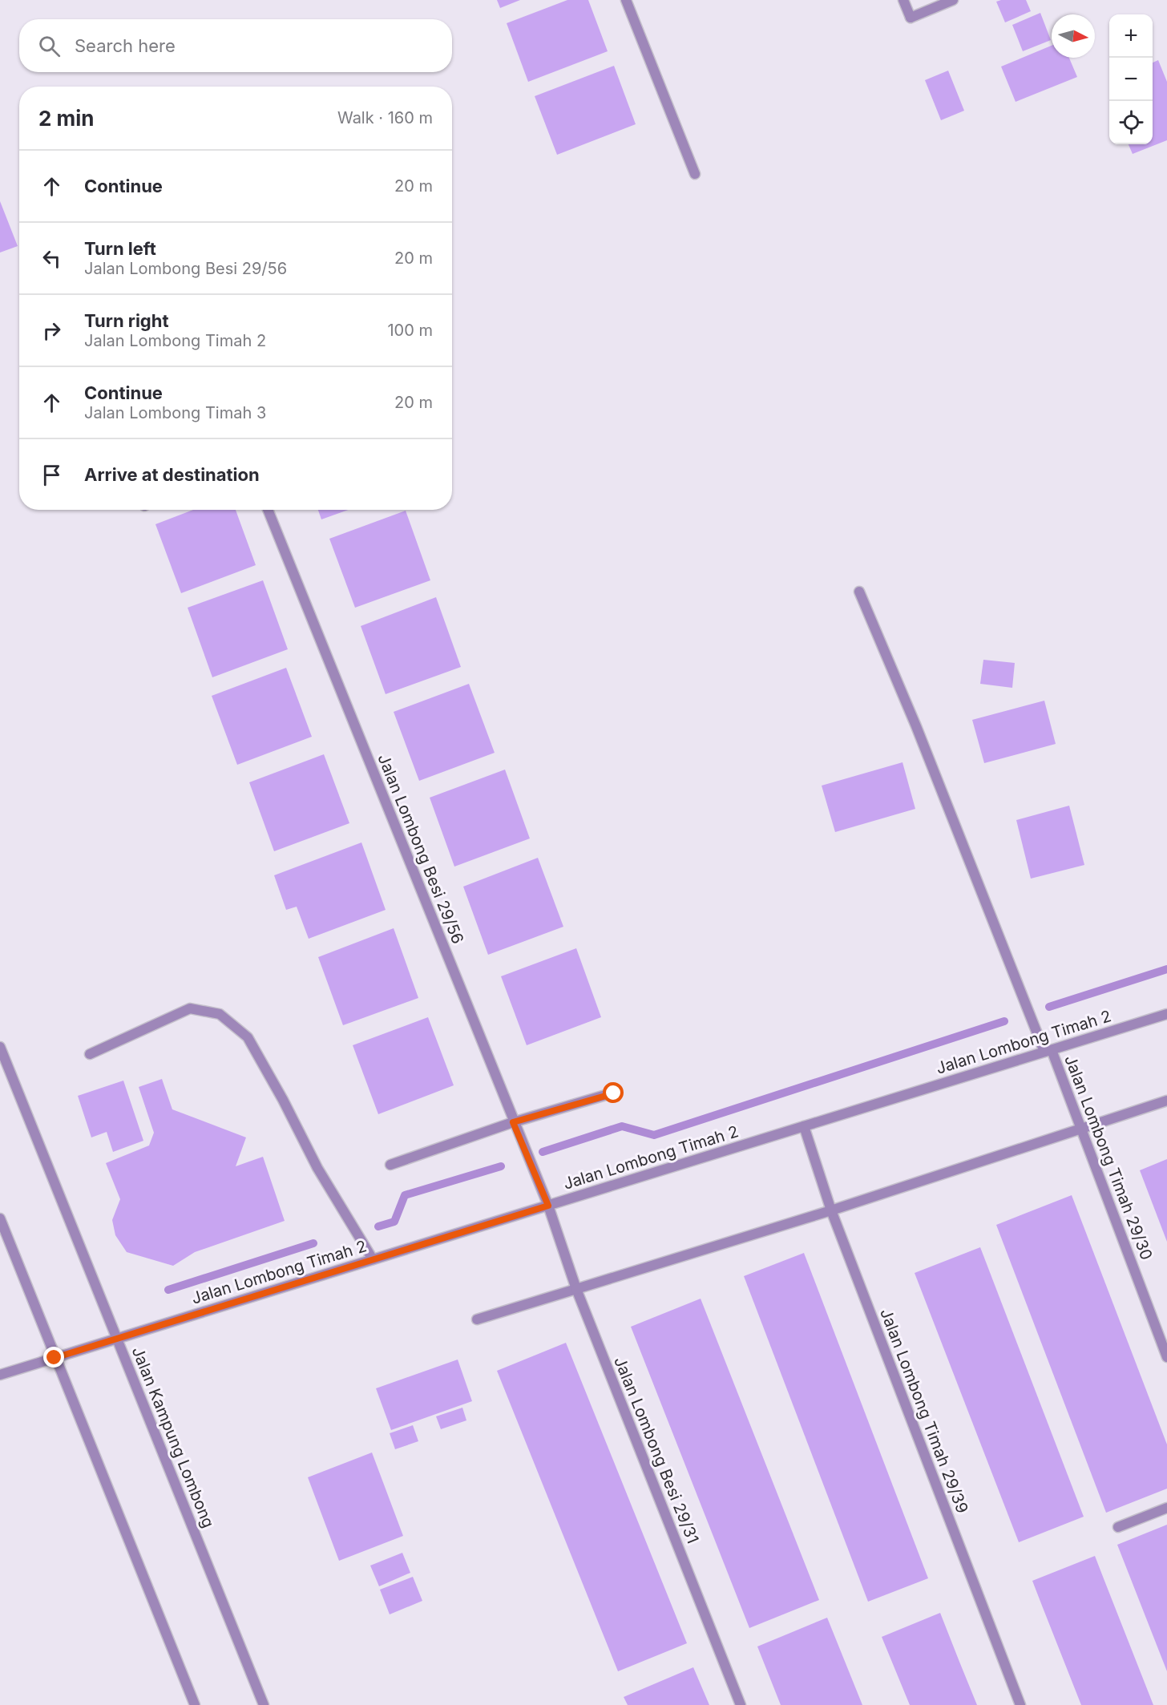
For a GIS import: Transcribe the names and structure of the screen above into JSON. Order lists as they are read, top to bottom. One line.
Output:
{"streets":{"street":["Jalan Lombong Besi 29/56","Jalan Lombong Timah 2","Jalan Lombong Timah 29/30","Jalan Lombong Timah 29/39","Jalan Kampung Lombong","Jalan Lombong Besi 29/31"]},"crossings":[["Jalan Lombong Besi 29/56","Jalan Lombong Timah 2"],["Jalan Lombong Besi 29/56","Jalan Lombong Besi 29/31"],["Jalan Lombong Timah 2","Jalan Lombong Timah 29/30"],["Jalan Lombong Timah 2","Jalan Lombong Timah 29/39"],["Jalan Lombong Timah 2","Jalan Kampung Lombong"],["Jalan Lombong Timah 2","Jalan Lombong Besi 29/31"]],"north":"right","page":{"map_buttons":["+","−"],"search":"Search here","heading":["2 min","Walk · 160 m"],"list":[["Continue","20 m"],["Turn left","Jalan Lombong Besi 29/56","20 m"],["Turn right","Jalan Lombong Timah 2","100 m"],["Continue","Jalan Lombong Timah 3","20 m"],"Arrive at destination"]}}
